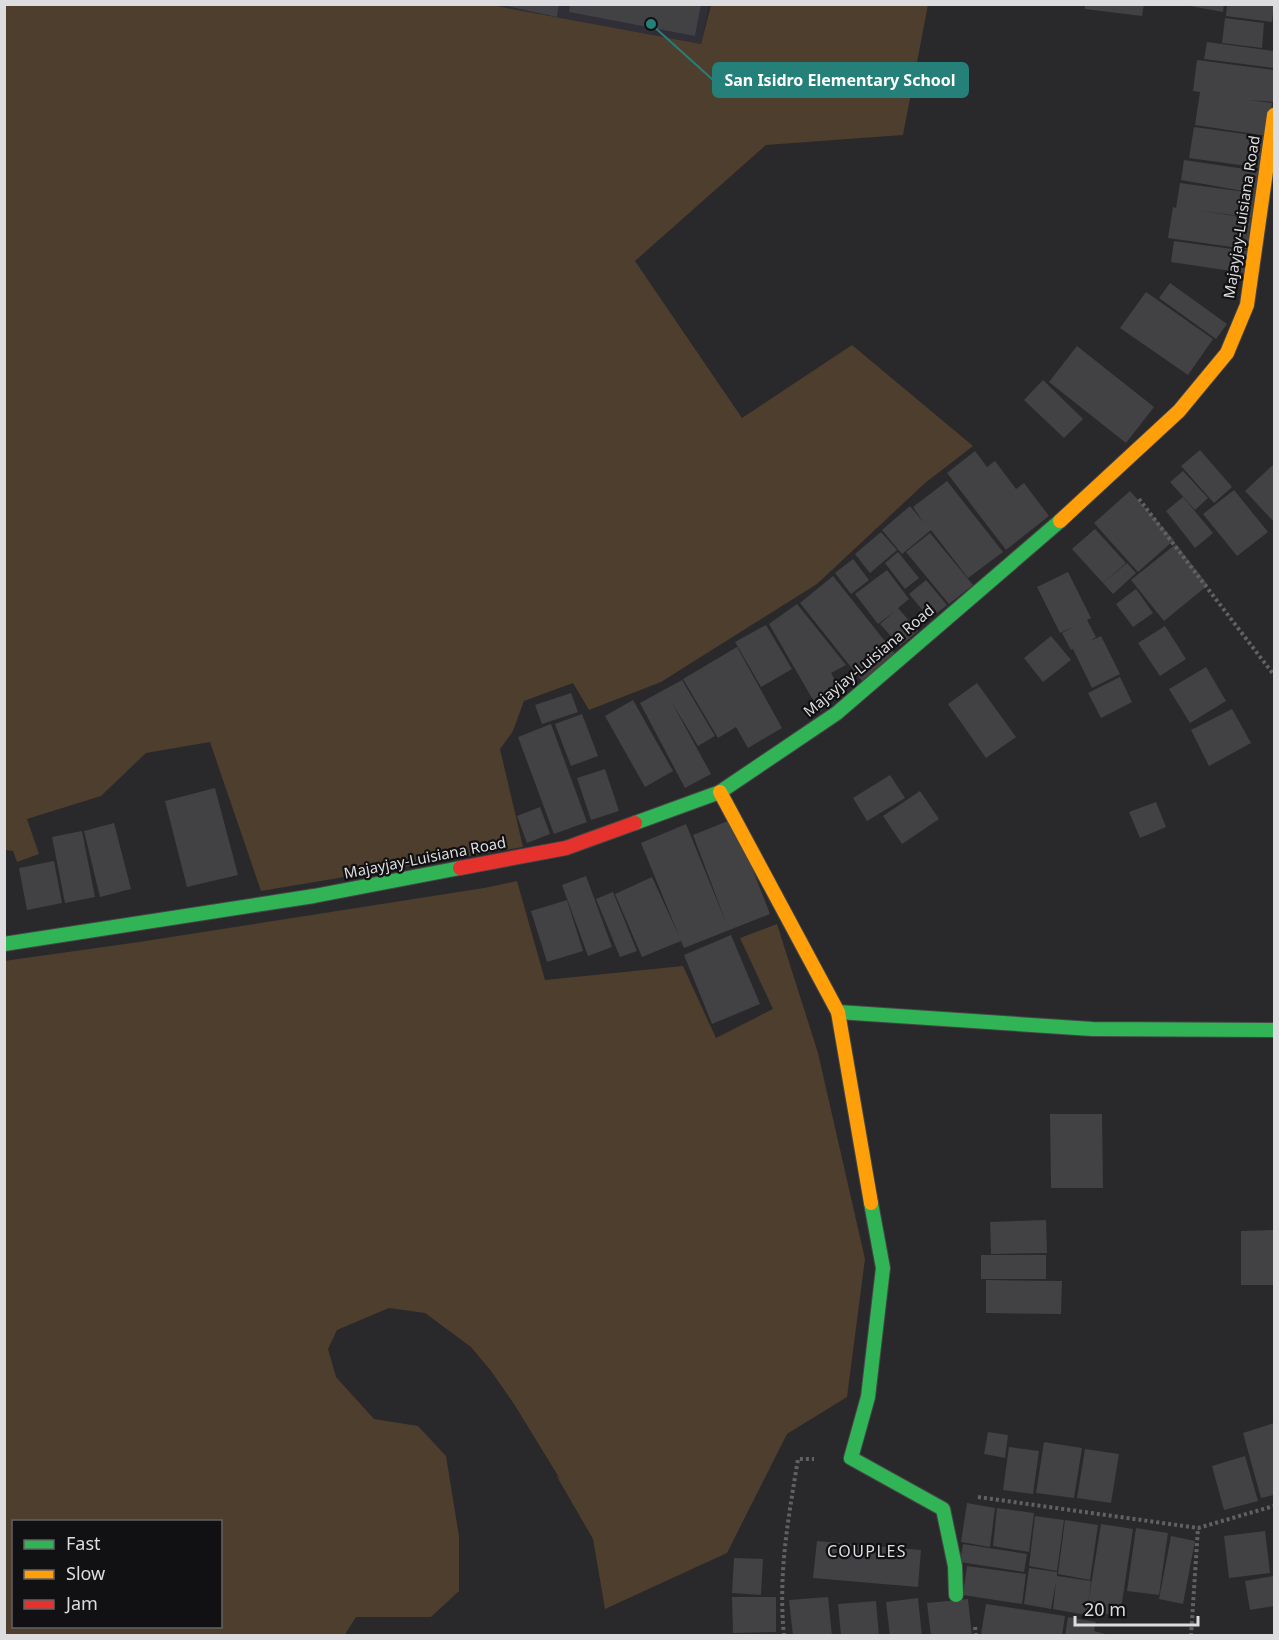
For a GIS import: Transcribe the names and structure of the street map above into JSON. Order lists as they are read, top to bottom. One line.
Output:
{"streets":{"street":["Majayjay-Luisiana Road"]},"districts":["COUPLES"],"places":["San Isidro Elementary School"],"legend":["Fast","Slow","Jam"],"scale_bar":"20 m"}
